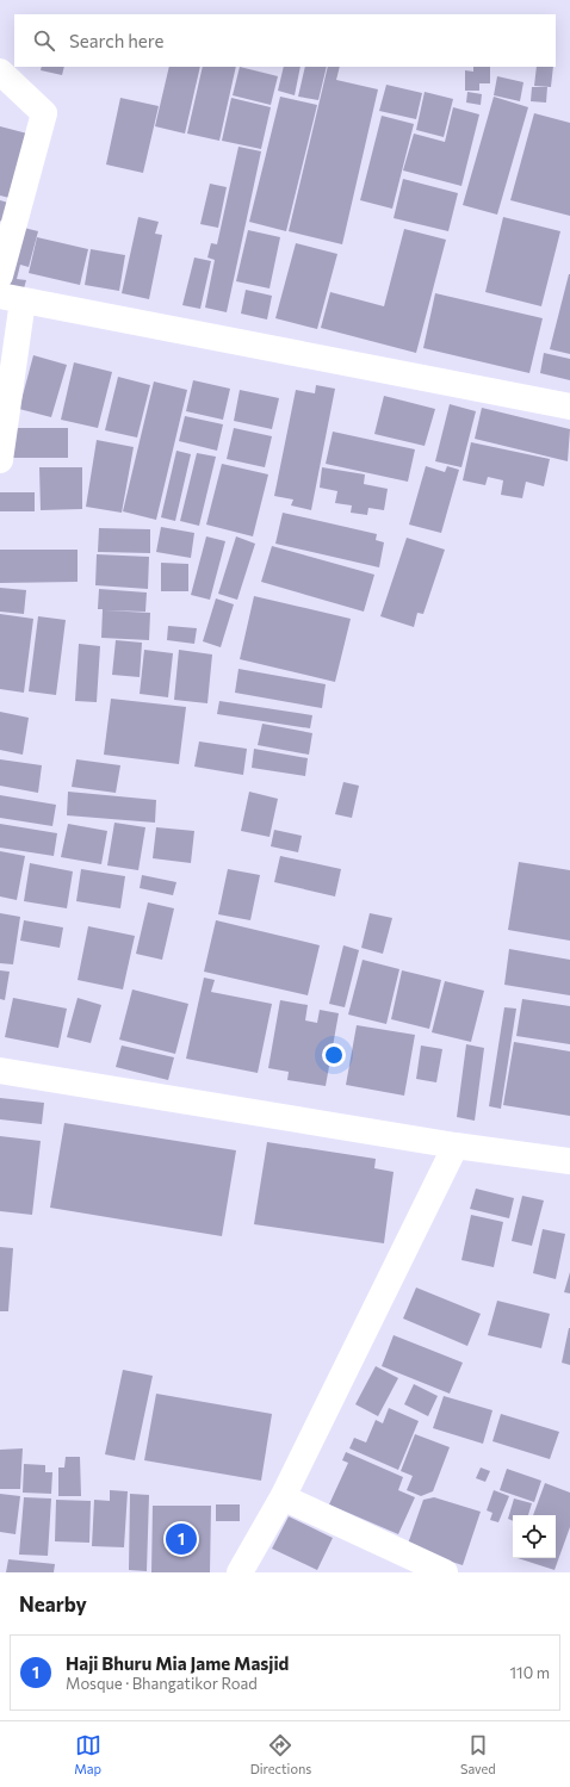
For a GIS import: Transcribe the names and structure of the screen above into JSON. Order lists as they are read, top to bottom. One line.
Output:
{"page":{"search":"Search here","pins":"1","heading":"Nearby","list":[{"mark":"1","name":"Haji Bhuru Mia Jame Masjid","note":"Mosque · Bhangatikor Road","value":"110 m"}],"nav":["Map","Directions","Saved"]}}
